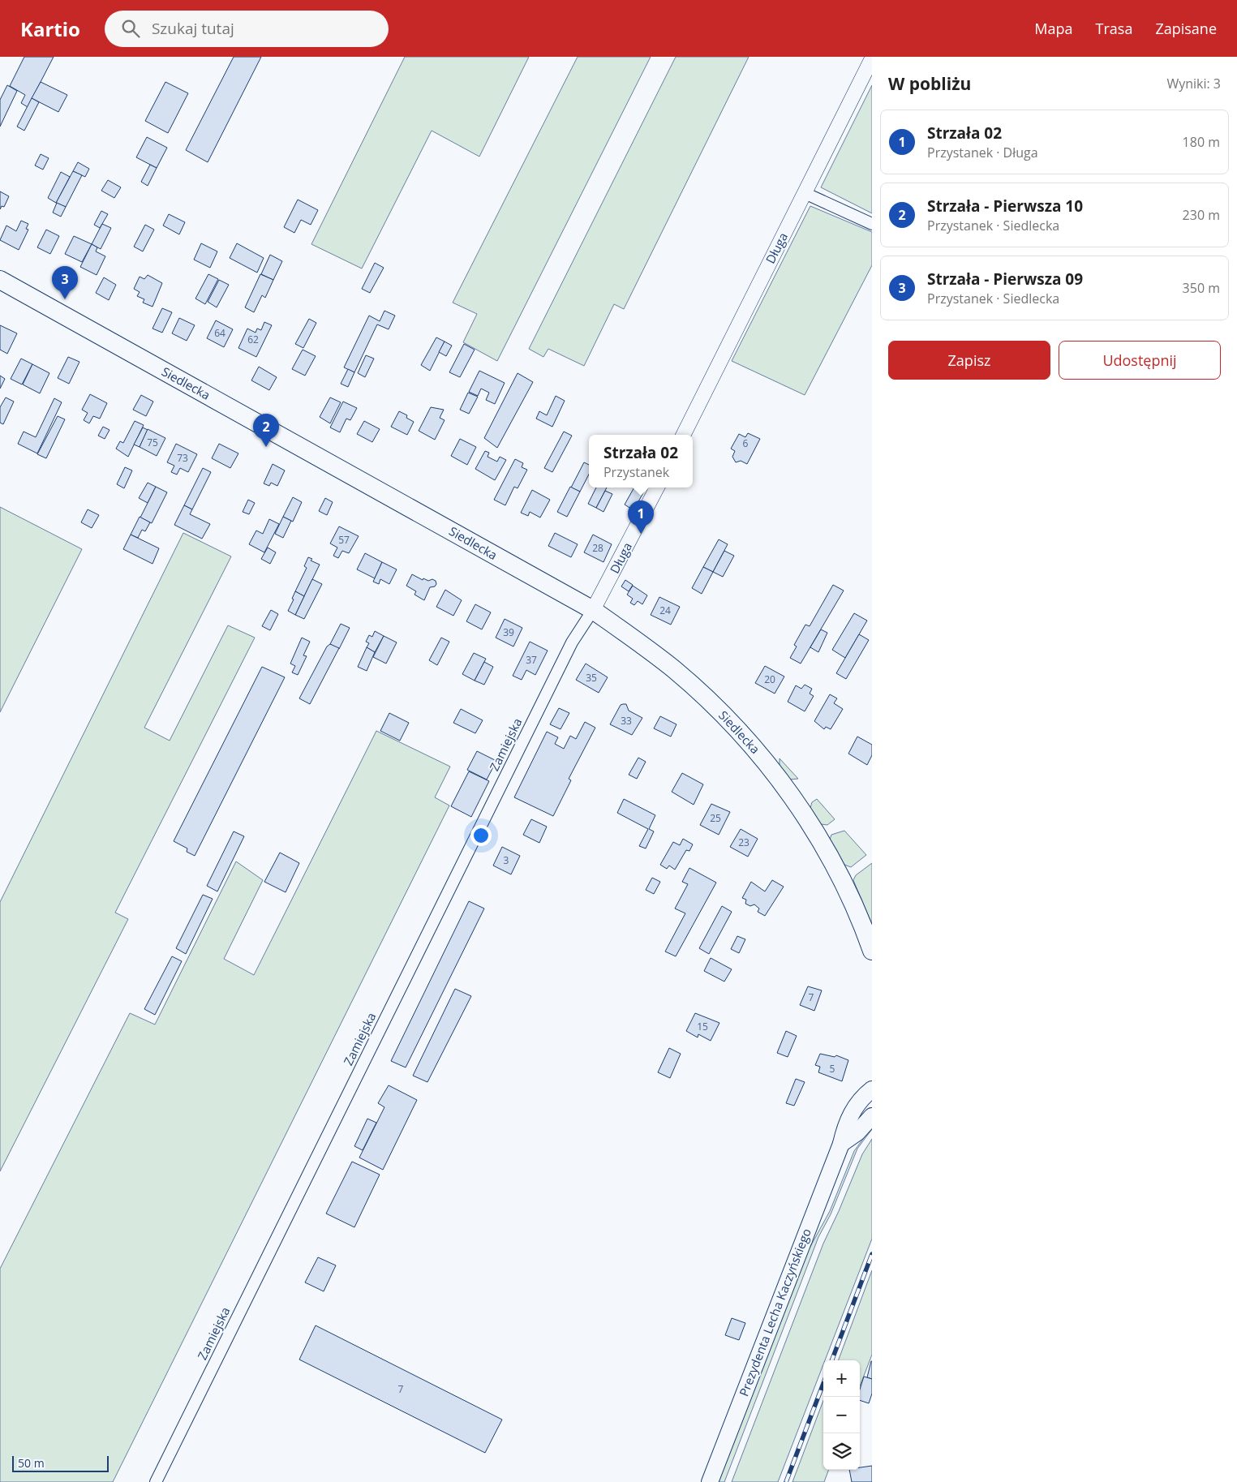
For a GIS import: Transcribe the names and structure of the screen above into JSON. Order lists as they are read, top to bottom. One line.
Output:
{"streets":{"main road":["Siedlecka","Prezydenta Lecha Kaczyńskiego"],"street":["Długa","Zamiejska"]},"crossings":[["Długa","Siedlecka"],["Długa","Zamiejska"],["Siedlecka","Zamiejska"]],"house_numbers":["64","62","75","6","73","57","28","24","39","37","35","20","33","25","23","3","7","15","5","7"],"scale_bar":"50 m","page":{"header":"Kartio","search":"Szukaj tutaj","nav":["Mapa","Trasa","Zapisane"],"heading":["W pobliżu","Wyniki: 3"],"list":[{"mark":"1","name":"Strzała 02","note":"Przystanek · Długa","value":"180 m"},{"mark":"2","name":"Strzała - Pierwsza 10","note":"Przystanek · Siedlecka","value":"230 m"},{"mark":"3","name":"Strzała - Pierwsza 09","note":"Przystanek · Siedlecka","value":"350 m"}],"pins":["3","2","1"],"buttons":["Zapisz","Udostępnij"],"popup":["Strzała 02","Przystanek"],"map_buttons":["+","−"],"scale":"50 m"}}
